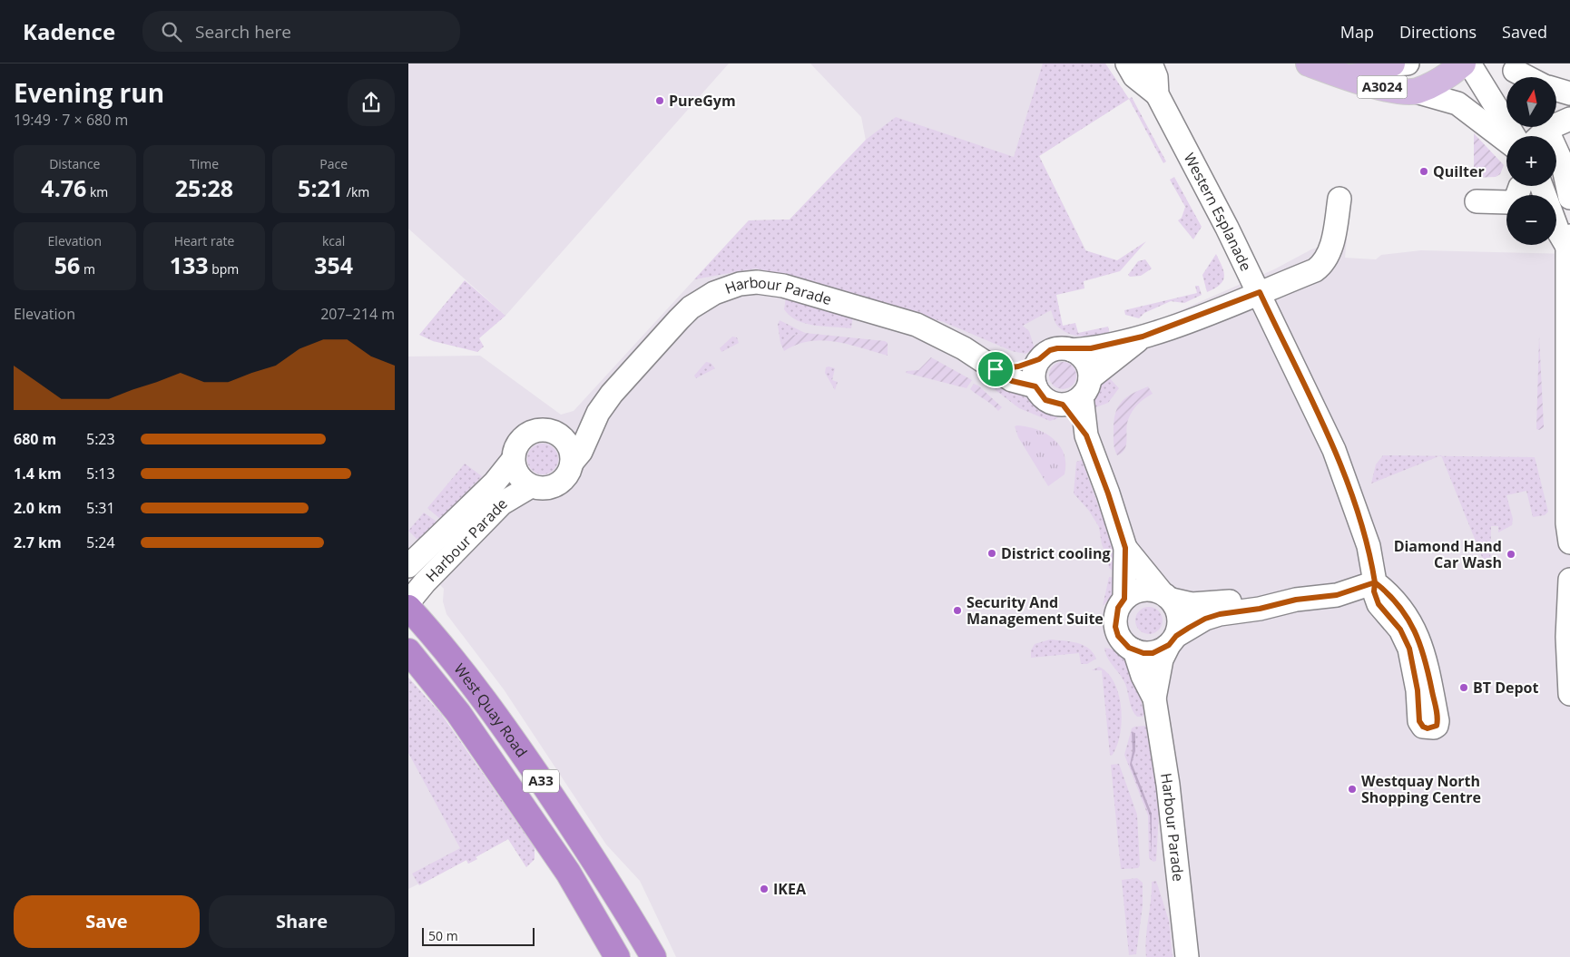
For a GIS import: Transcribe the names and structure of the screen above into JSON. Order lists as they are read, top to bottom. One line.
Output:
{"streets":{"highway":["West Quay Road","A33"],"main road":["A3024"],"street":["Western Esplanade","Harbour Parade"]},"places":["PureGym","Quilter","District cooling","Diamond Hand Car Wash","Security And Management Suite","BT Depot","Westquay North Shopping Centre","IKEA"],"scale_bar":"50 m","north":"top","page":{"header":"Kadence","search":"Search here","nav":["Map","Directions","Saved"],"heading":["Evening run","19:49 · 7 × 680 m"],"map_buttons":["+","−"],"stats":[["Distance","4.76 km"],["Time","25:28"],["Pace","5:21 /km"],["Elevation","56 m"],["Heart rate","133 bpm"],["kcal","354"]],"chart":["Elevation","207–214 m"],"list":[{"name":"680 m","note":"5:23"},{"name":"1.4 km","note":"5:13"},{"name":"2.0 km","note":"5:31"},{"name":"2.7 km","note":"5:24"}],"buttons":["Save","Share"],"scale":"50 m"}}
